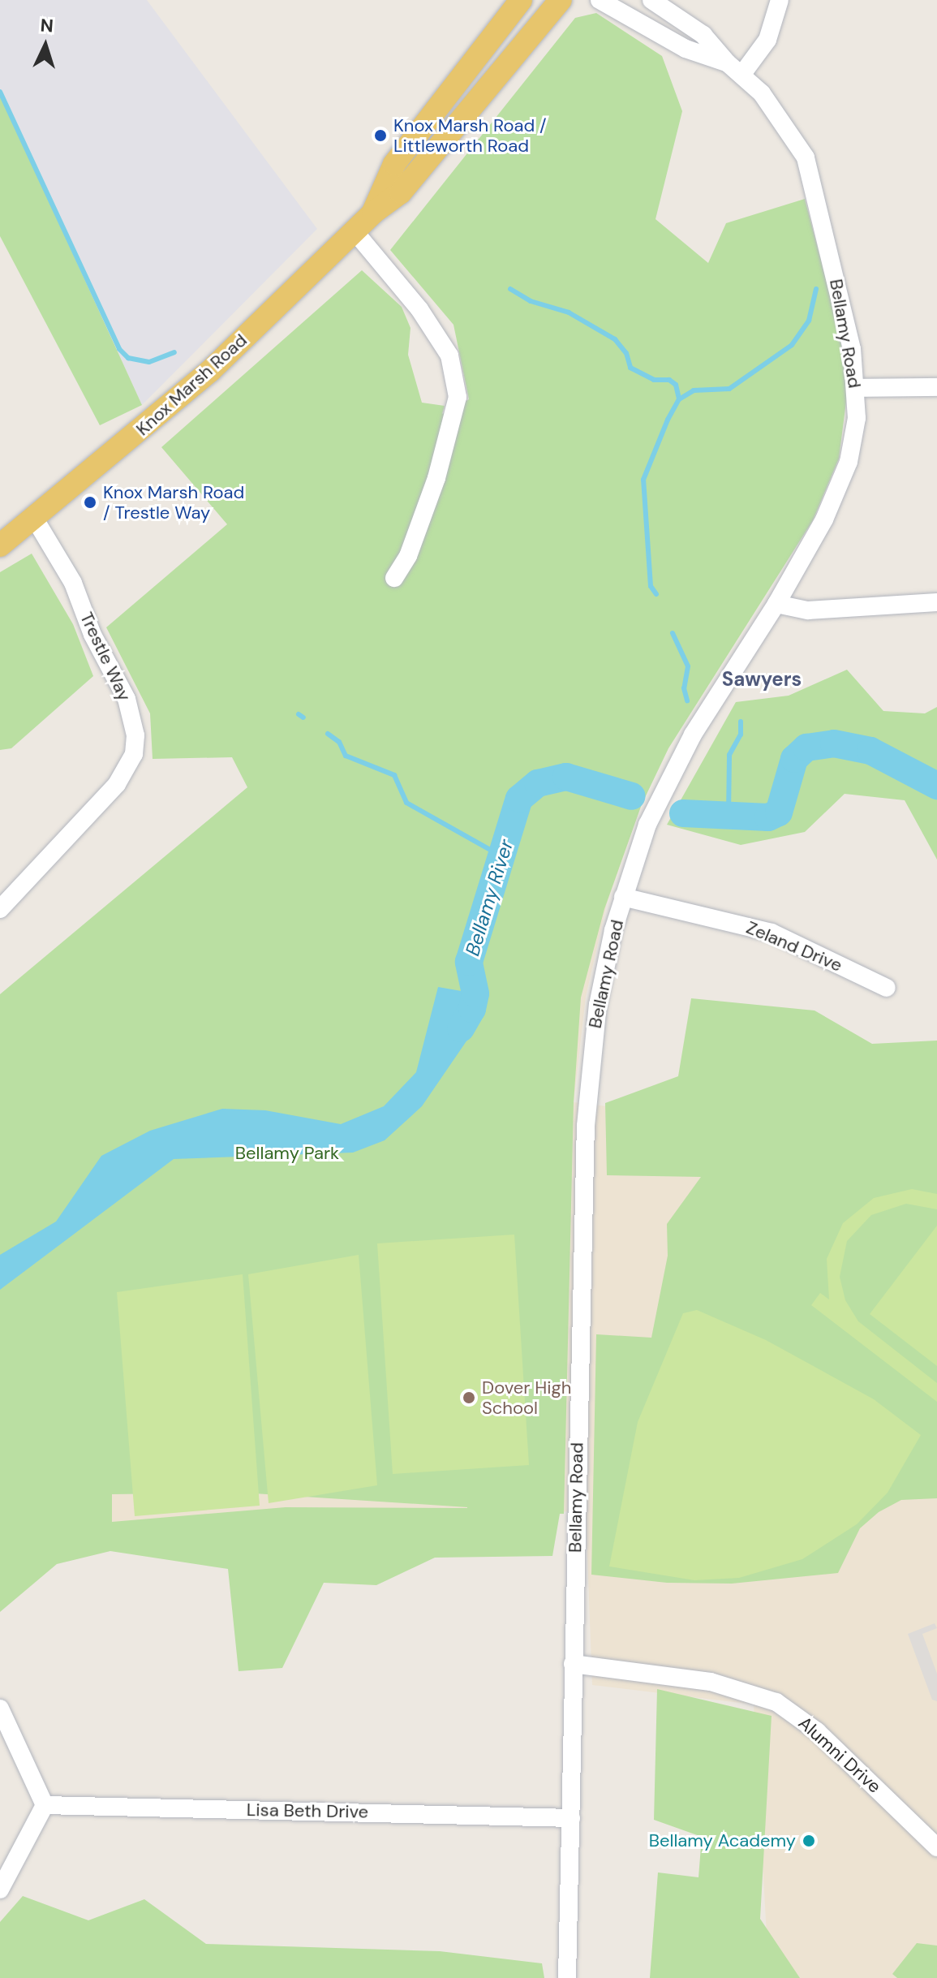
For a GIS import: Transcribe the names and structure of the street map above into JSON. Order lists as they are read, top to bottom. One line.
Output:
{"streets":{"main road":["Knox Marsh Road"],"street":["Bellamy Road","Trestle Way","Zeland Drive","Alumni Drive","Lisa Beth Drive"]},"crossings":[["Bellamy Road","Zeland Drive"],["Bellamy Road","Alumni Drive"],["Bellamy Road","Lisa Beth Drive"],["Knox Marsh Road","Trestle Way"]],"districts":["Sawyers"],"water":["Bellamy River"],"parks":["Bellamy Park"],"places":["Knox Marsh Road / Littleworth Road","Knox Marsh Road / Trestle Way","Dover High School","Bellamy Academy"],"north":"top"}
